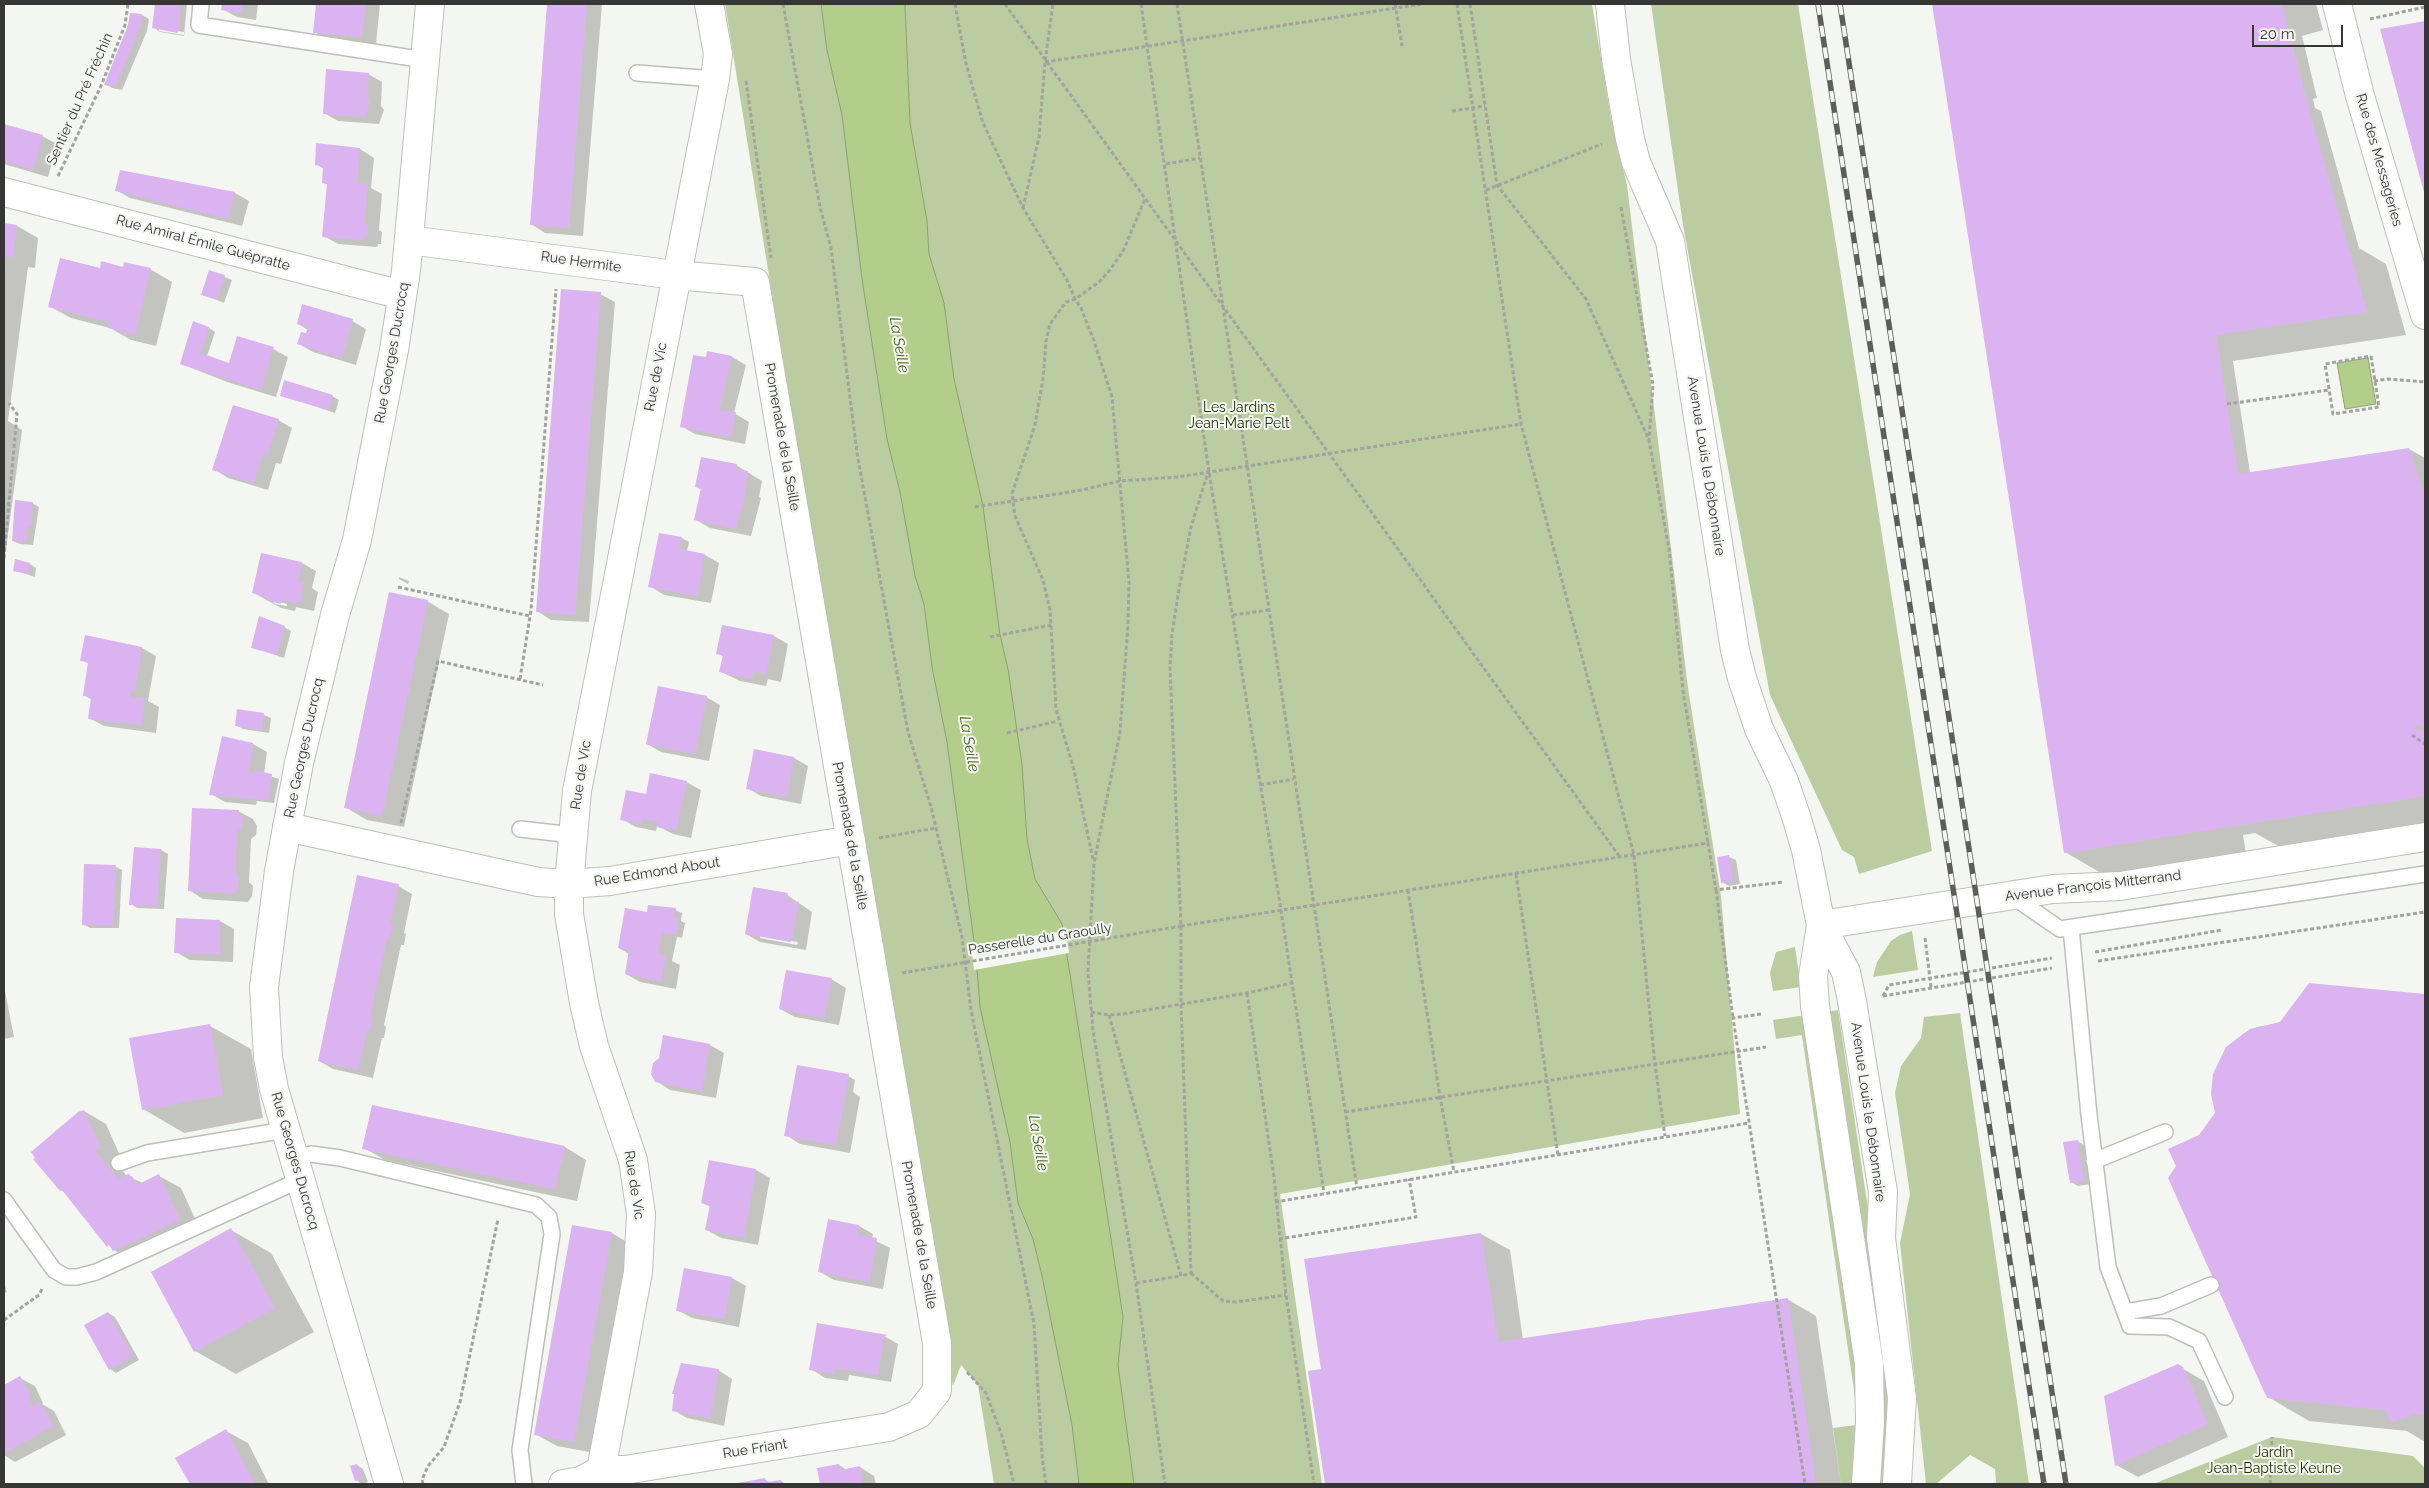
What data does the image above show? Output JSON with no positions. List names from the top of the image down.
{
  "streets": {
    "street": [
      "Rue des Messageries",
      "Rue Amiral Émile Guépratte",
      "Rue Hermite",
      "Rue Georges Ducrocq",
      "Rue de Vic",
      "Promenade de la Seille",
      "Avenue Louis le Débonnaire",
      "Rue Edmond About",
      "Avenue François Mitterrand",
      "Rue Friant"
    ],
    "path": ["Sentier du Pré Fréchin", "Passerelle du Graoully"]
  },
  "crossings": [
    ["Sentier du Pré Fréchin", "Rue Amiral Émile Guépratte"],
    ["Rue Amiral Émile Guépratte", "Rue Georges Ducrocq"],
    ["Rue Hermite", "Rue Georges Ducrocq"],
    ["Rue Hermite", "Rue de Vic"],
    ["Rue Hermite", "Promenade de la Seille"],
    ["Rue Georges Ducrocq", "Rue Edmond About"],
    ["Rue de Vic", "Rue Edmond About"],
    ["Rue de Vic", "Rue Friant"],
    ["Promenade de la Seille", "Rue Edmond About"],
    ["Promenade de la Seille", "Rue Friant"],
    ["Avenue Louis le Débonnaire", "Avenue François Mitterrand"]
  ],
  "water": ["La Seille"],
  "parks": ["Les Jardins Jean-Marie Pelt", "Jardin Jean-Baptiste Keune"],
  "scale_bar": "20 m"
}
